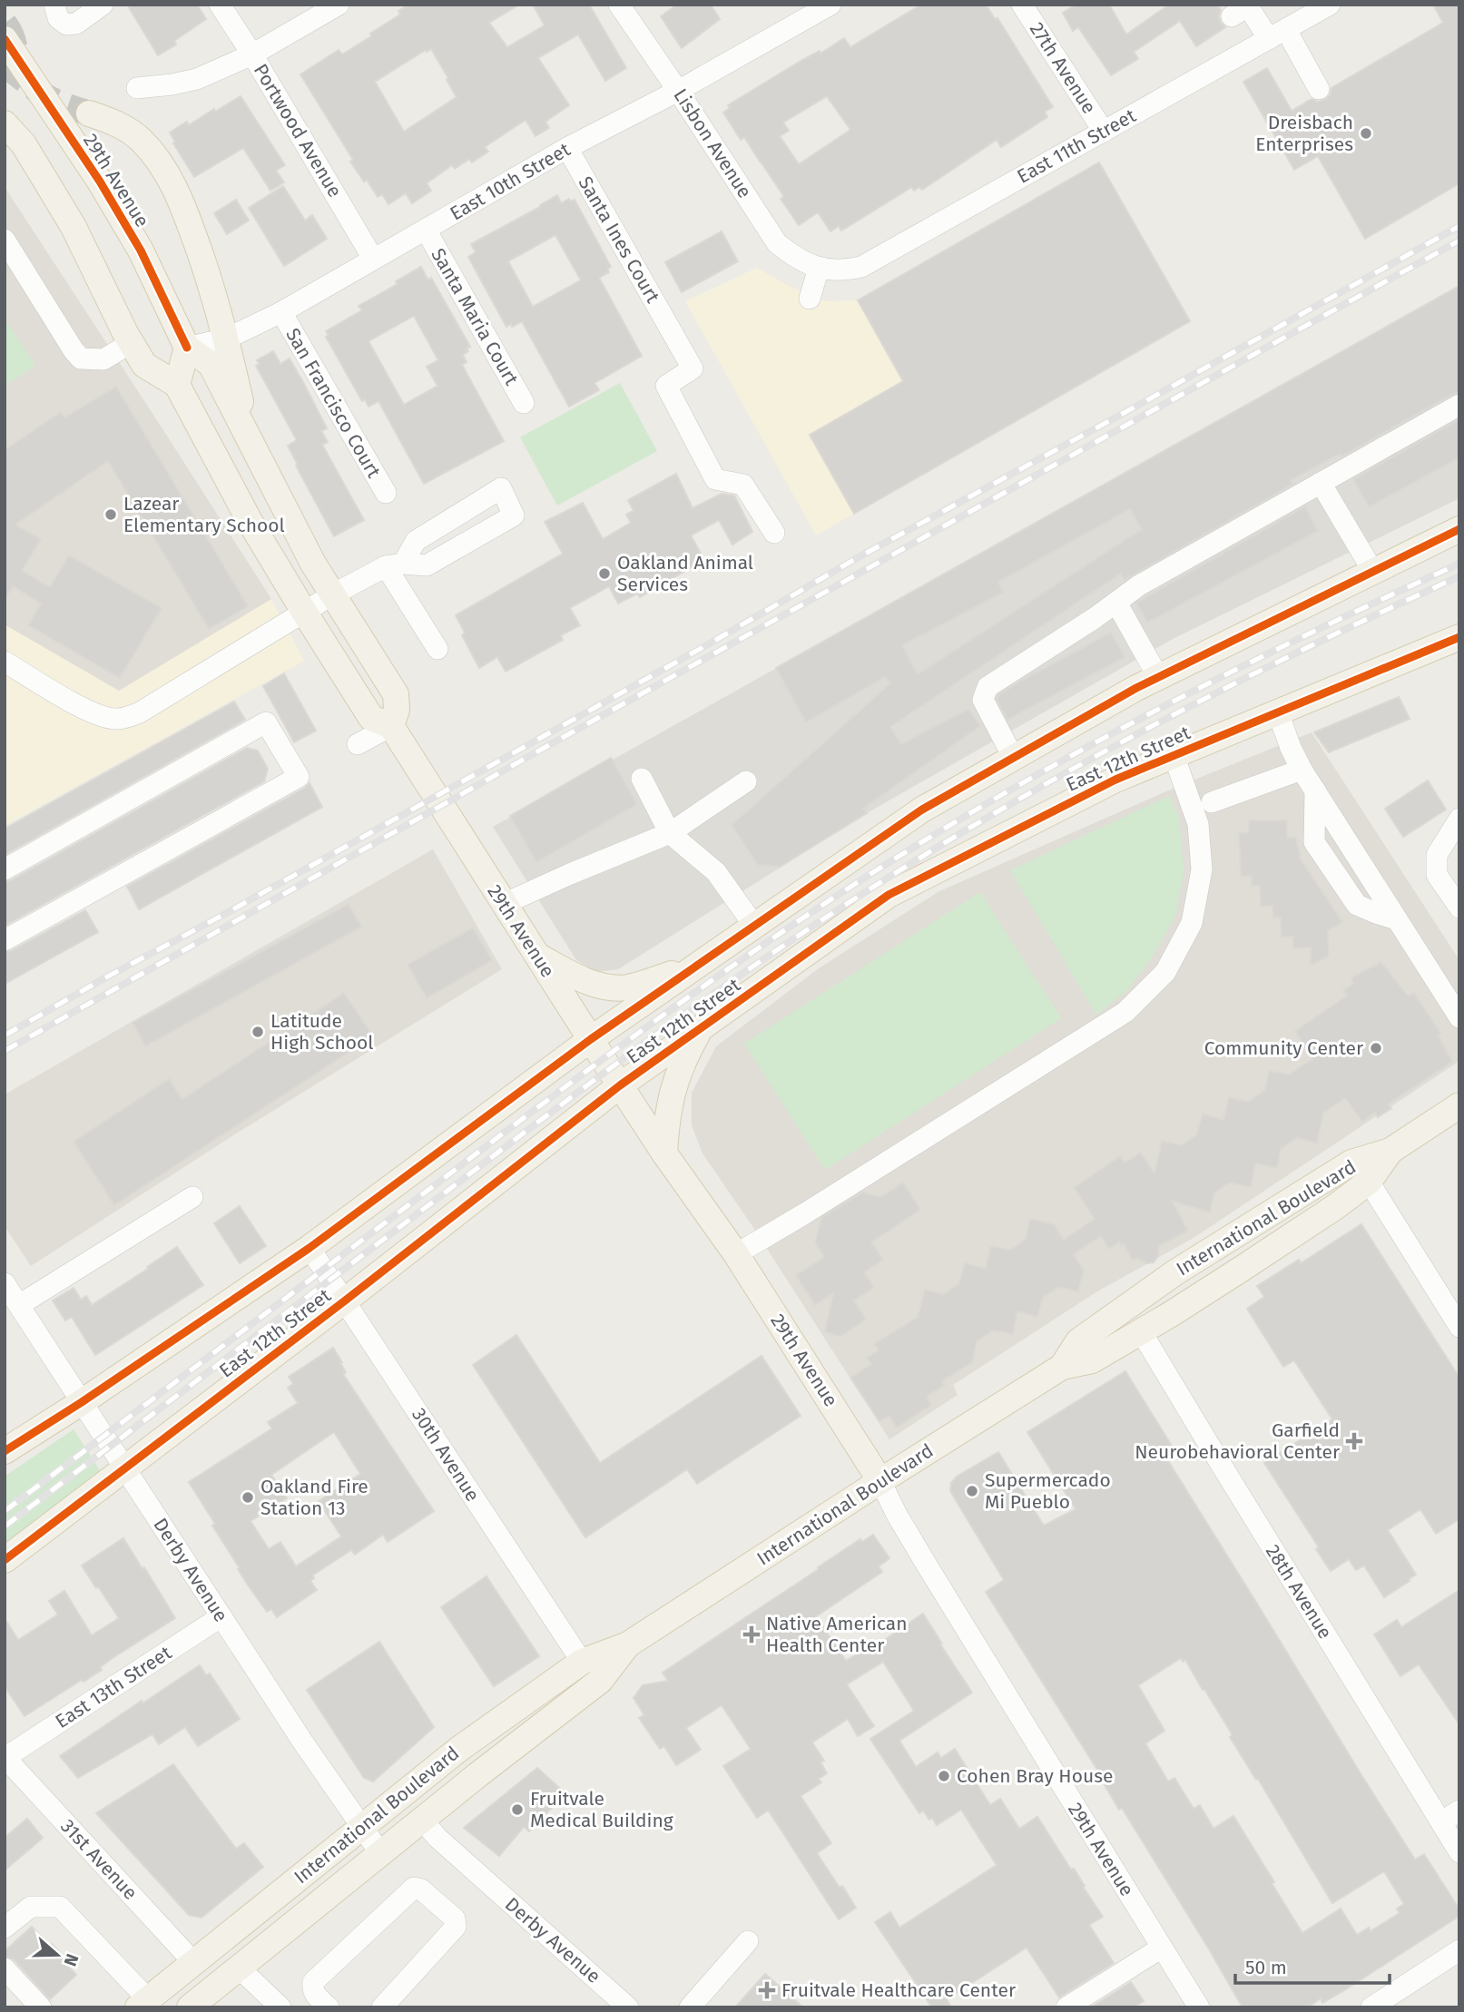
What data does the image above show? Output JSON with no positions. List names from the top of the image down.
{
  "streets": {
    "main road": ["29th Avenue", "East 12th Street", "International Boulevard"],
    "street": [
      "27th Avenue",
      "Portwood Avenue",
      "Lisbon Avenue",
      "East 11th Street",
      "East 10th Street",
      "Santa Ines Court",
      "Santa Maria Court",
      "San Francisco Court",
      "30th Avenue",
      "Derby Avenue",
      "28th Avenue",
      "East 13th Street",
      "31st Avenue"
    ]
  },
  "crossings": [
    ["27th Avenue", "East 11th Street"],
    ["Portwood Avenue", "East 10th Street"],
    ["Lisbon Avenue", "East 11th Street"],
    ["Lisbon Avenue", "East 10th Street"],
    ["29th Avenue", "East 10th Street"],
    ["29th Avenue", "East 12th Street"],
    ["29th Avenue", "International Boulevard"],
    ["East 10th Street", "Santa Ines Court"],
    ["East 10th Street", "Santa Maria Court"],
    ["East 10th Street", "San Francisco Court"],
    ["East 12th Street", "30th Avenue"],
    ["East 12th Street", "Derby Avenue"],
    ["International Boulevard", "30th Avenue"],
    ["International Boulevard", "Derby Avenue"],
    ["International Boulevard", "28th Avenue"],
    ["International Boulevard", "31st Avenue"],
    ["Derby Avenue", "East 13th Street"],
    ["East 13th Street", "31st Avenue"]
  ],
  "places": {
    "other": [
      "Dreisbach Enterprises",
      "Lazear Elementary School",
      "Oakland Animal Services",
      "Latitude High School",
      "Community Center",
      "Supermercado Mi Pueblo",
      "Oakland Fire Station 13",
      "Cohen Bray House",
      "Fruitvale Medical Building"
    ],
    "health": ["Garfield Neurobehavioral Center", "Native American Health Center", "Fruitvale Healthcare Center"]
  },
  "scale_bar": "50 m",
  "north": "right"
}
